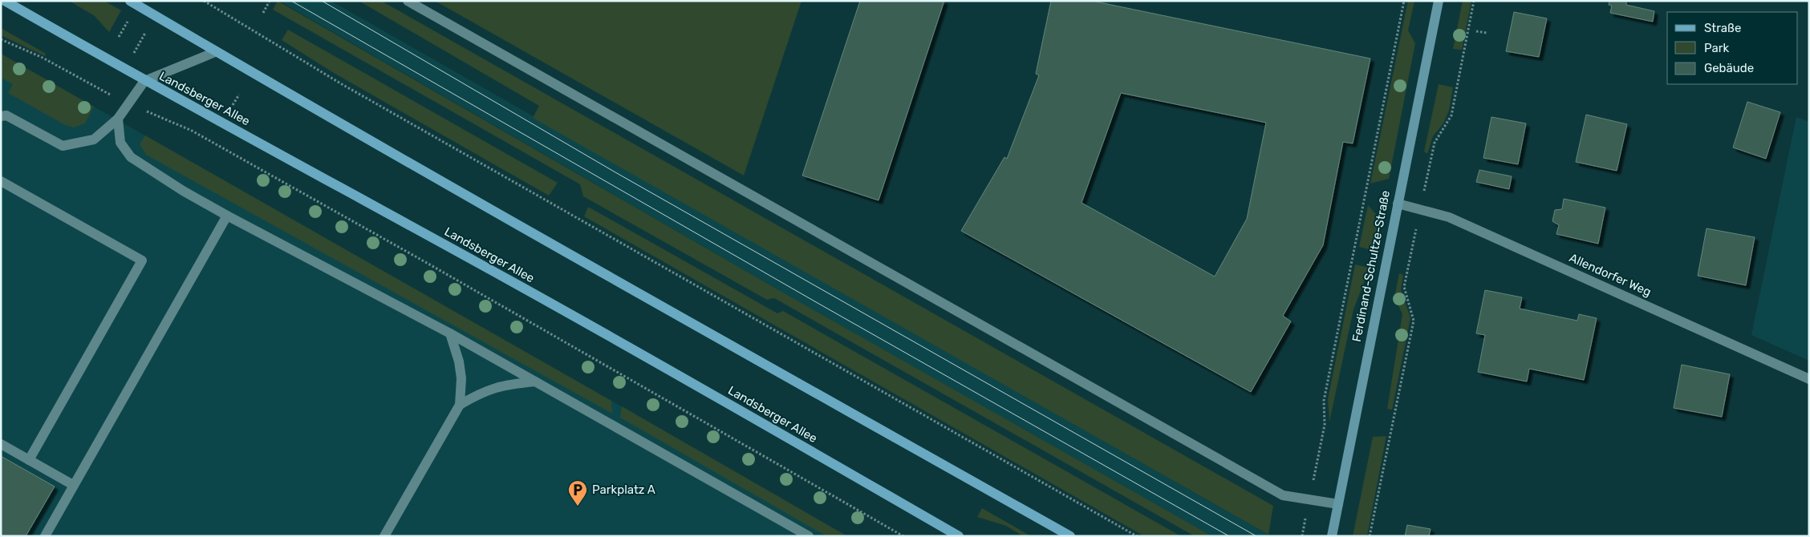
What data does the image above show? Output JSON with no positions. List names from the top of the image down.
{
  "streets": {
    "main road": ["Landsberger Allee"],
    "street": ["Ferdinand-Schultze-Straße", "Allendorfer Weg"]
  },
  "crossings": [
    ["Ferdinand-Schultze-Straße", "Allendorfer Weg"]
  ],
  "places": {
    "parking": ["Parkplatz A"]
  },
  "legend": ["Straße", "Park", "Gebäude"]
}
